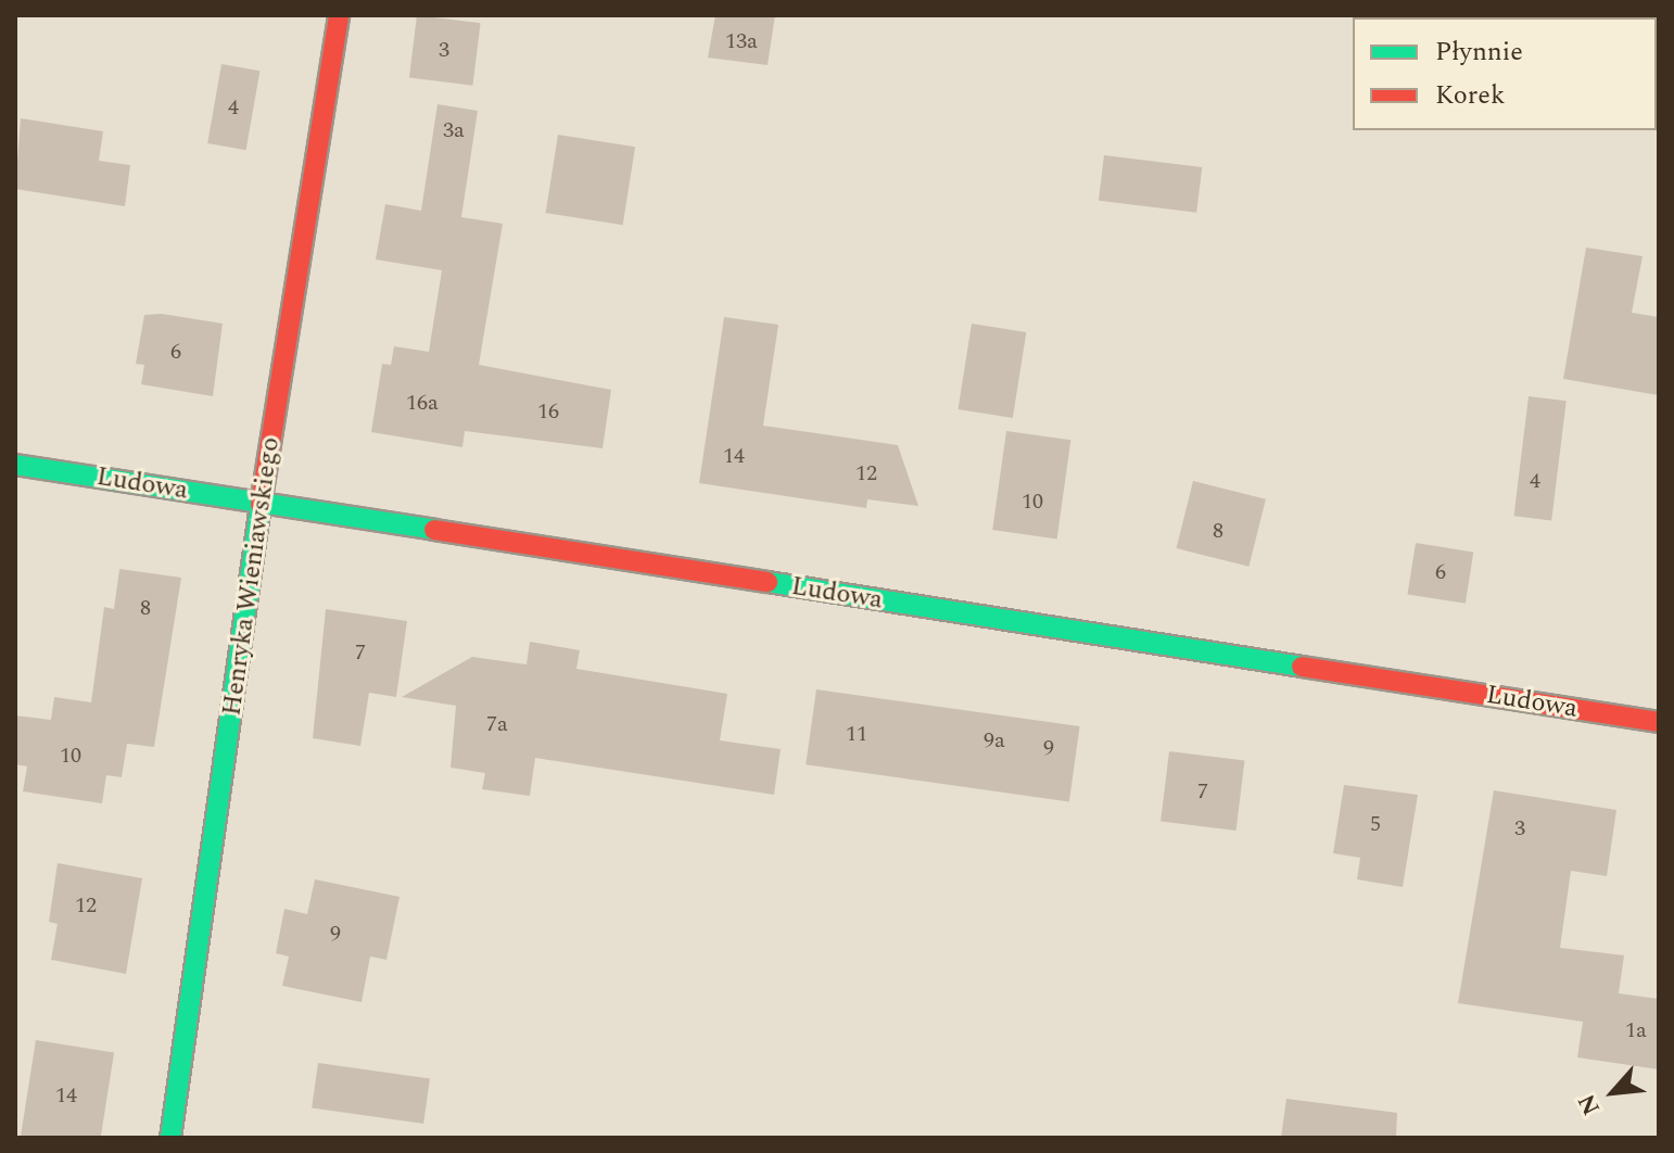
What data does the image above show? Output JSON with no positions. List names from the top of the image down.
{
  "streets": {
    "street": ["Ludowa", "Henryka Wieniawskiego"]
  },
  "crossings": [
    ["Ludowa", "Henryka Wieniawskiego"]
  ],
  "house_numbers": [
    "13a",
    "3",
    "4",
    "3a",
    "6",
    "16a",
    "16",
    "14",
    "12",
    "4",
    "10",
    "8",
    "6",
    "8",
    "7",
    "7a",
    "11",
    "9a",
    "9",
    "10",
    "7",
    "5",
    "3",
    "12",
    "9",
    "1a",
    "14"
  ],
  "legend": ["Płynnie", "Korek"],
  "north": "bottom left"
}
